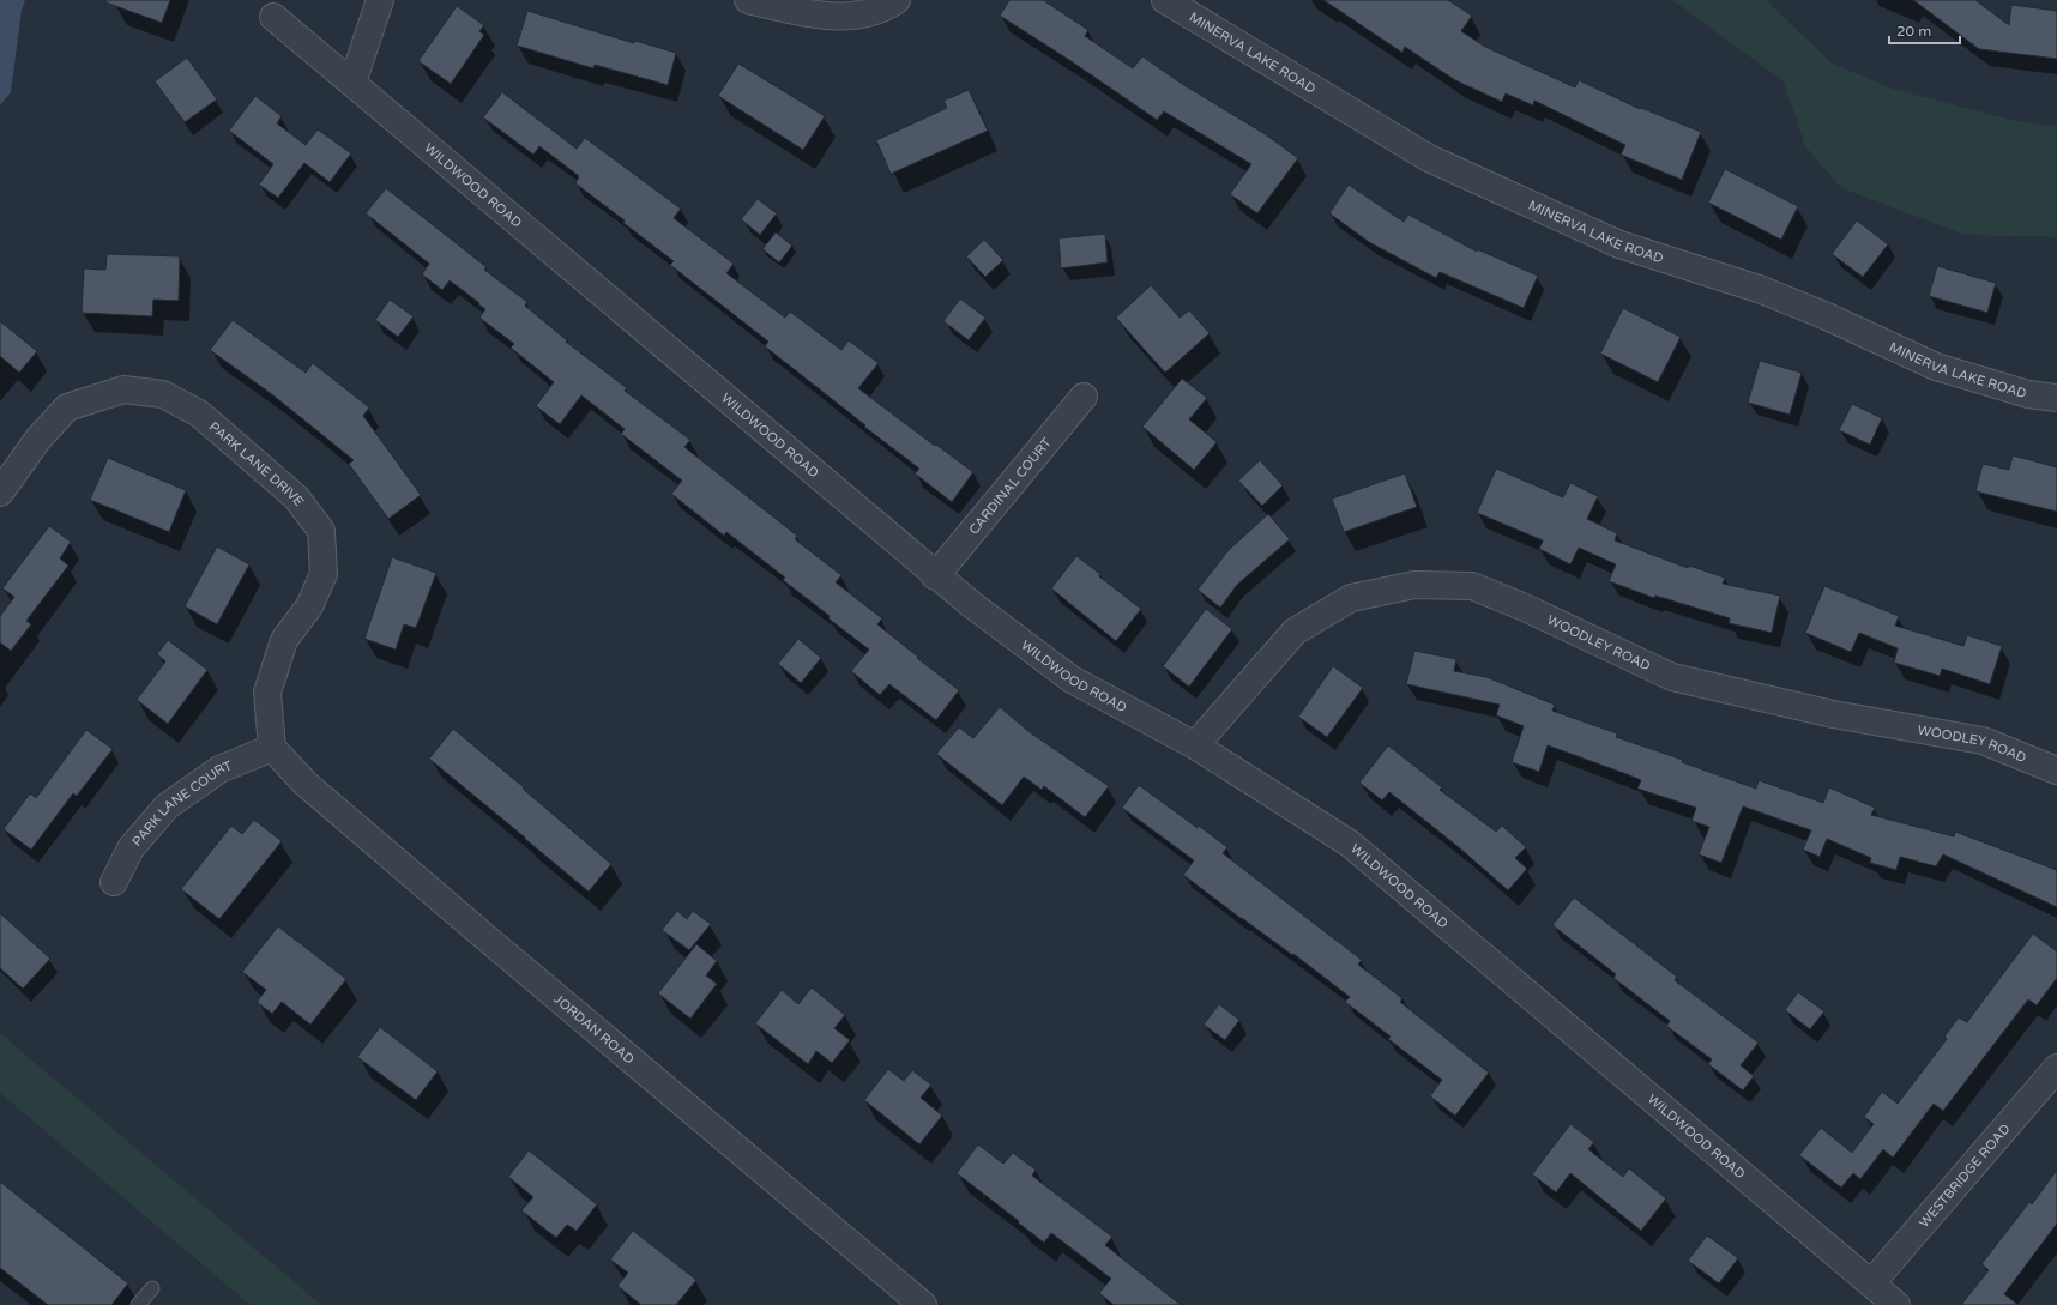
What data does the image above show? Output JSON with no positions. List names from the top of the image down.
{
  "streets": {
    "street": [
      "MINERVA LAKE ROAD",
      "WILDWOOD ROAD",
      "PARK LANE DRIVE",
      "CARDINAL COURT",
      "WOODLEY ROAD",
      "PARK LANE COURT",
      "JORDAN ROAD",
      "WESTBRIDGE ROAD"
    ]
  },
  "crossings": [
    ["WILDWOOD ROAD", "CARDINAL COURT"],
    ["WILDWOOD ROAD", "WOODLEY ROAD"],
    ["WILDWOOD ROAD", "WESTBRIDGE ROAD"],
    ["PARK LANE DRIVE", "PARK LANE COURT"],
    ["PARK LANE DRIVE", "JORDAN ROAD"],
    ["PARK LANE COURT", "JORDAN ROAD"]
  ],
  "scale_bar": "20 m"
}
